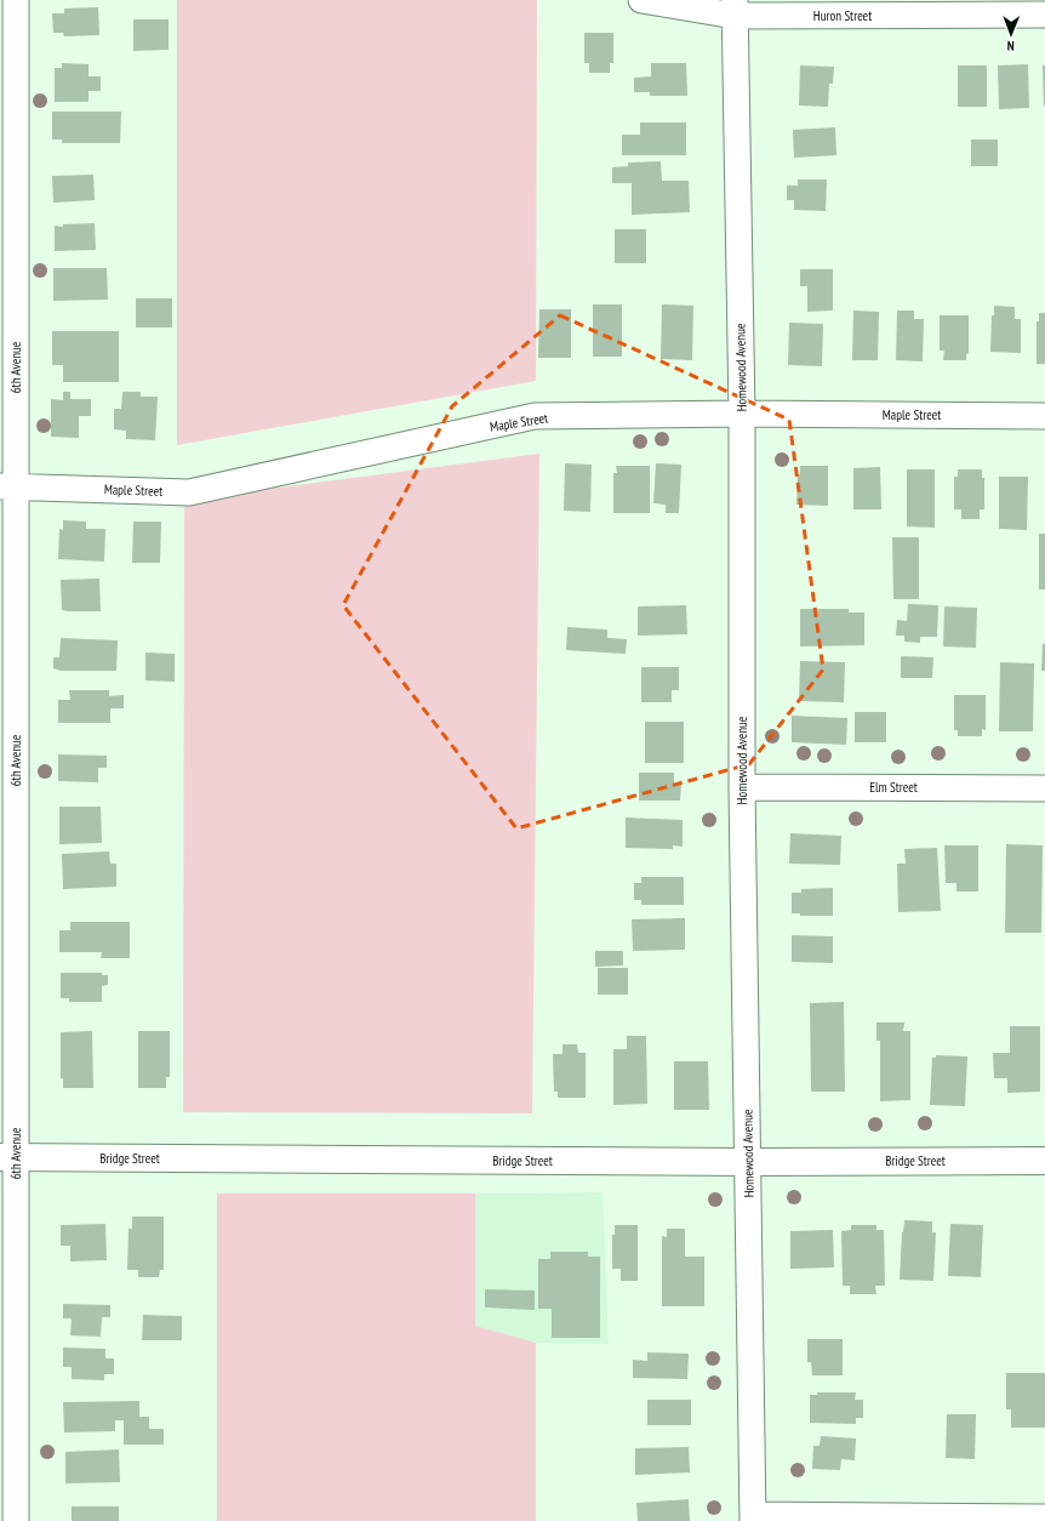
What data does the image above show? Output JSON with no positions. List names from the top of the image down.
{
  "streets": {
    "main road": ["Bridge Street"],
    "street": [
      "Huron Street",
      "6th Avenue",
      "Homewood Avenue",
      "Maple Street",
      "Elm Street"
    ]
  },
  "crossings": [
    ["Huron Street", "Homewood Avenue"],
    ["6th Avenue", "Maple Street"],
    ["6th Avenue", "Bridge Street"],
    ["Homewood Avenue", "Maple Street"],
    ["Homewood Avenue", "Elm Street"],
    ["Homewood Avenue", "Bridge Street"]
  ],
  "north": "bottom"
}
